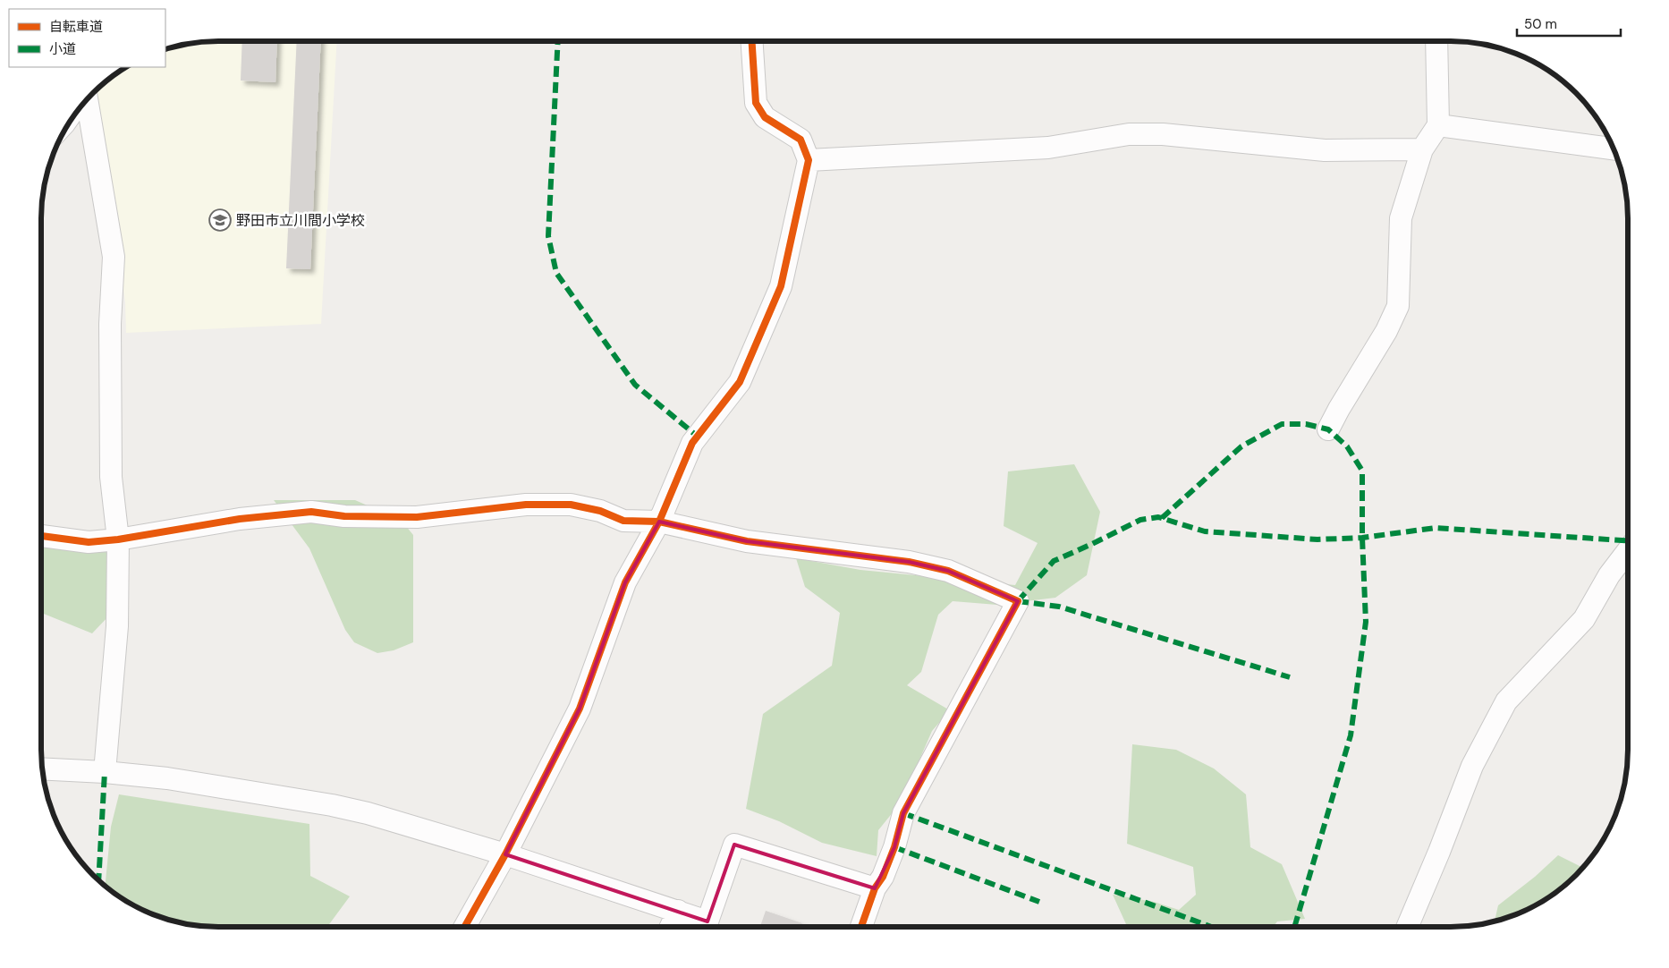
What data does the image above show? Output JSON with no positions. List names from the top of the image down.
{
  "places": {
    "school or university": ["野田市立川間小学校"]
  },
  "legend": ["自転車道", "小道"],
  "scale_bar": "50 m"
}
